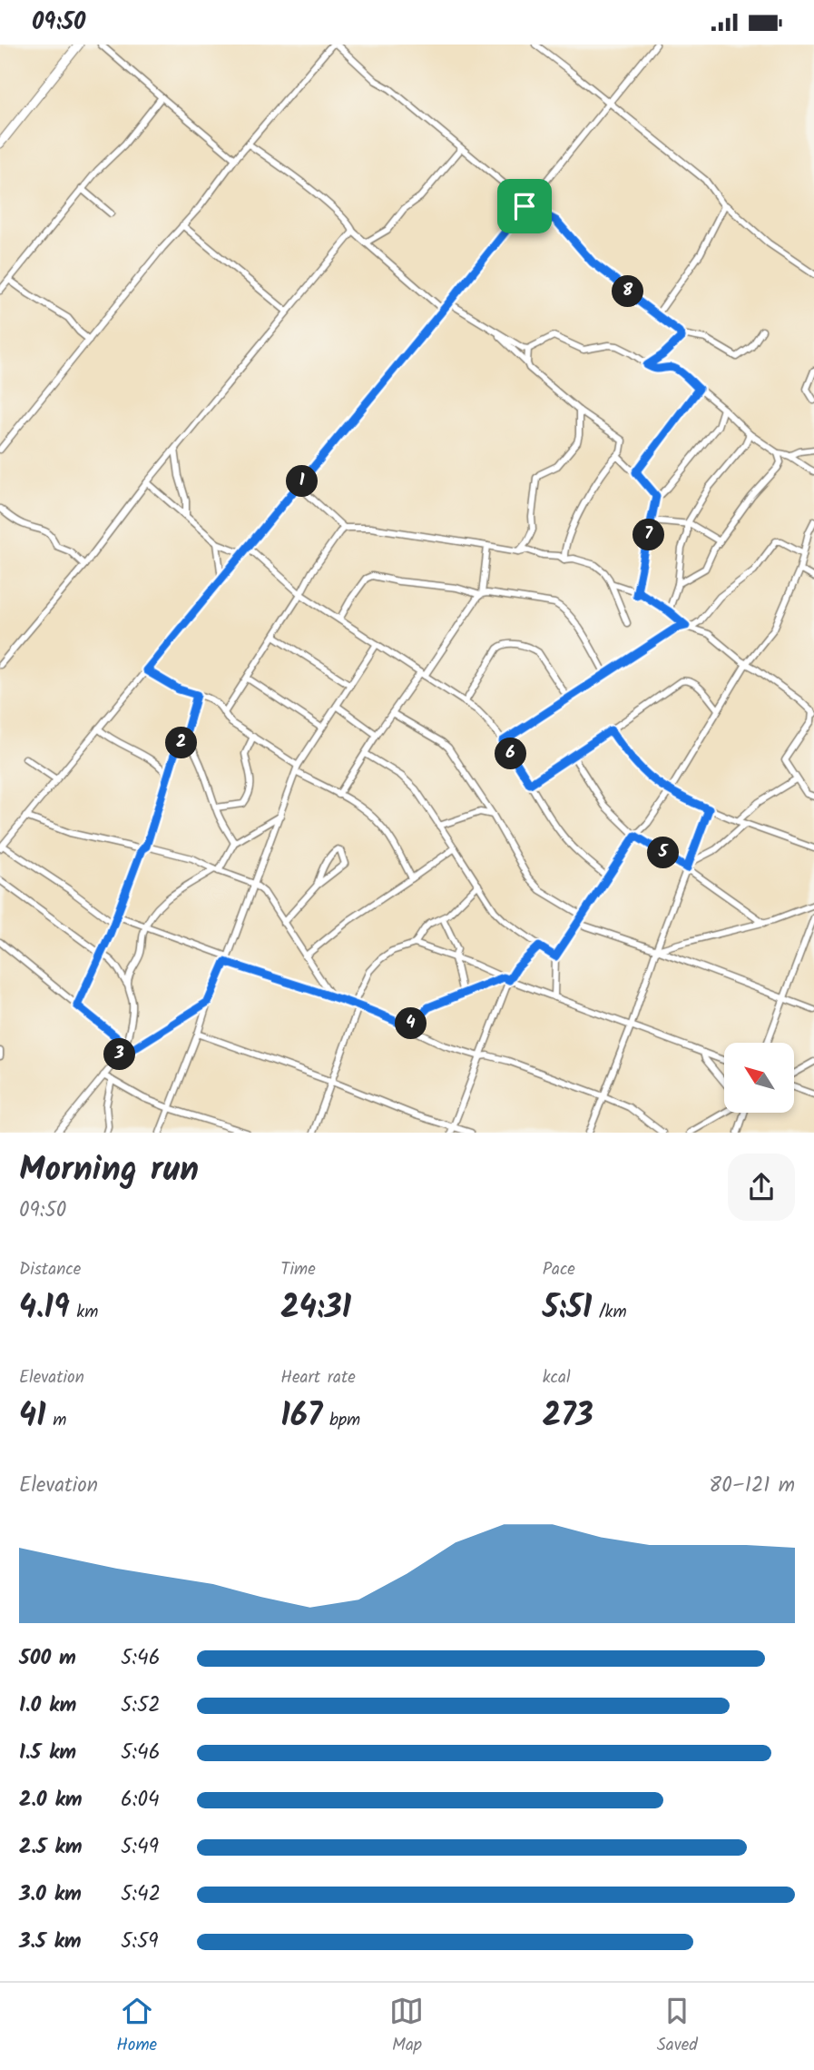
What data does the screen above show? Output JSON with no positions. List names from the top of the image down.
{
  "north": "top left",
  "page": {
    "status": "09:50",
    "pins": [
      "8",
      "1",
      "7",
      "2",
      "6",
      "5",
      "4",
      "3"
    ],
    "heading": ["Morning run", "09:50"],
    "stats": [
      ["Distance", "4.19 km"],
      ["Time", "24:31"],
      ["Pace", "5:51 /km"],
      ["Elevation", "41 m"],
      ["Heart rate", "167 bpm"],
      ["kcal", "273"]
    ],
    "chart": ["Elevation", "80–121 m"],
    "list": [
      {
        "name": "500 m",
        "note": "5:46"
      },
      {
        "name": "1.0 km",
        "note": "5:52"
      },
      {
        "name": "1.5 km",
        "note": "5:46"
      },
      {
        "name": "2.0 km",
        "note": "6:04"
      },
      {
        "name": "2.5 km",
        "note": "5:49"
      },
      {
        "name": "3.0 km",
        "note": "5:42"
      },
      {
        "name": "3.5 km",
        "note": "5:59"
      }
    ],
    "tabs": ["Home", "Map", "Saved"]
  }
}
